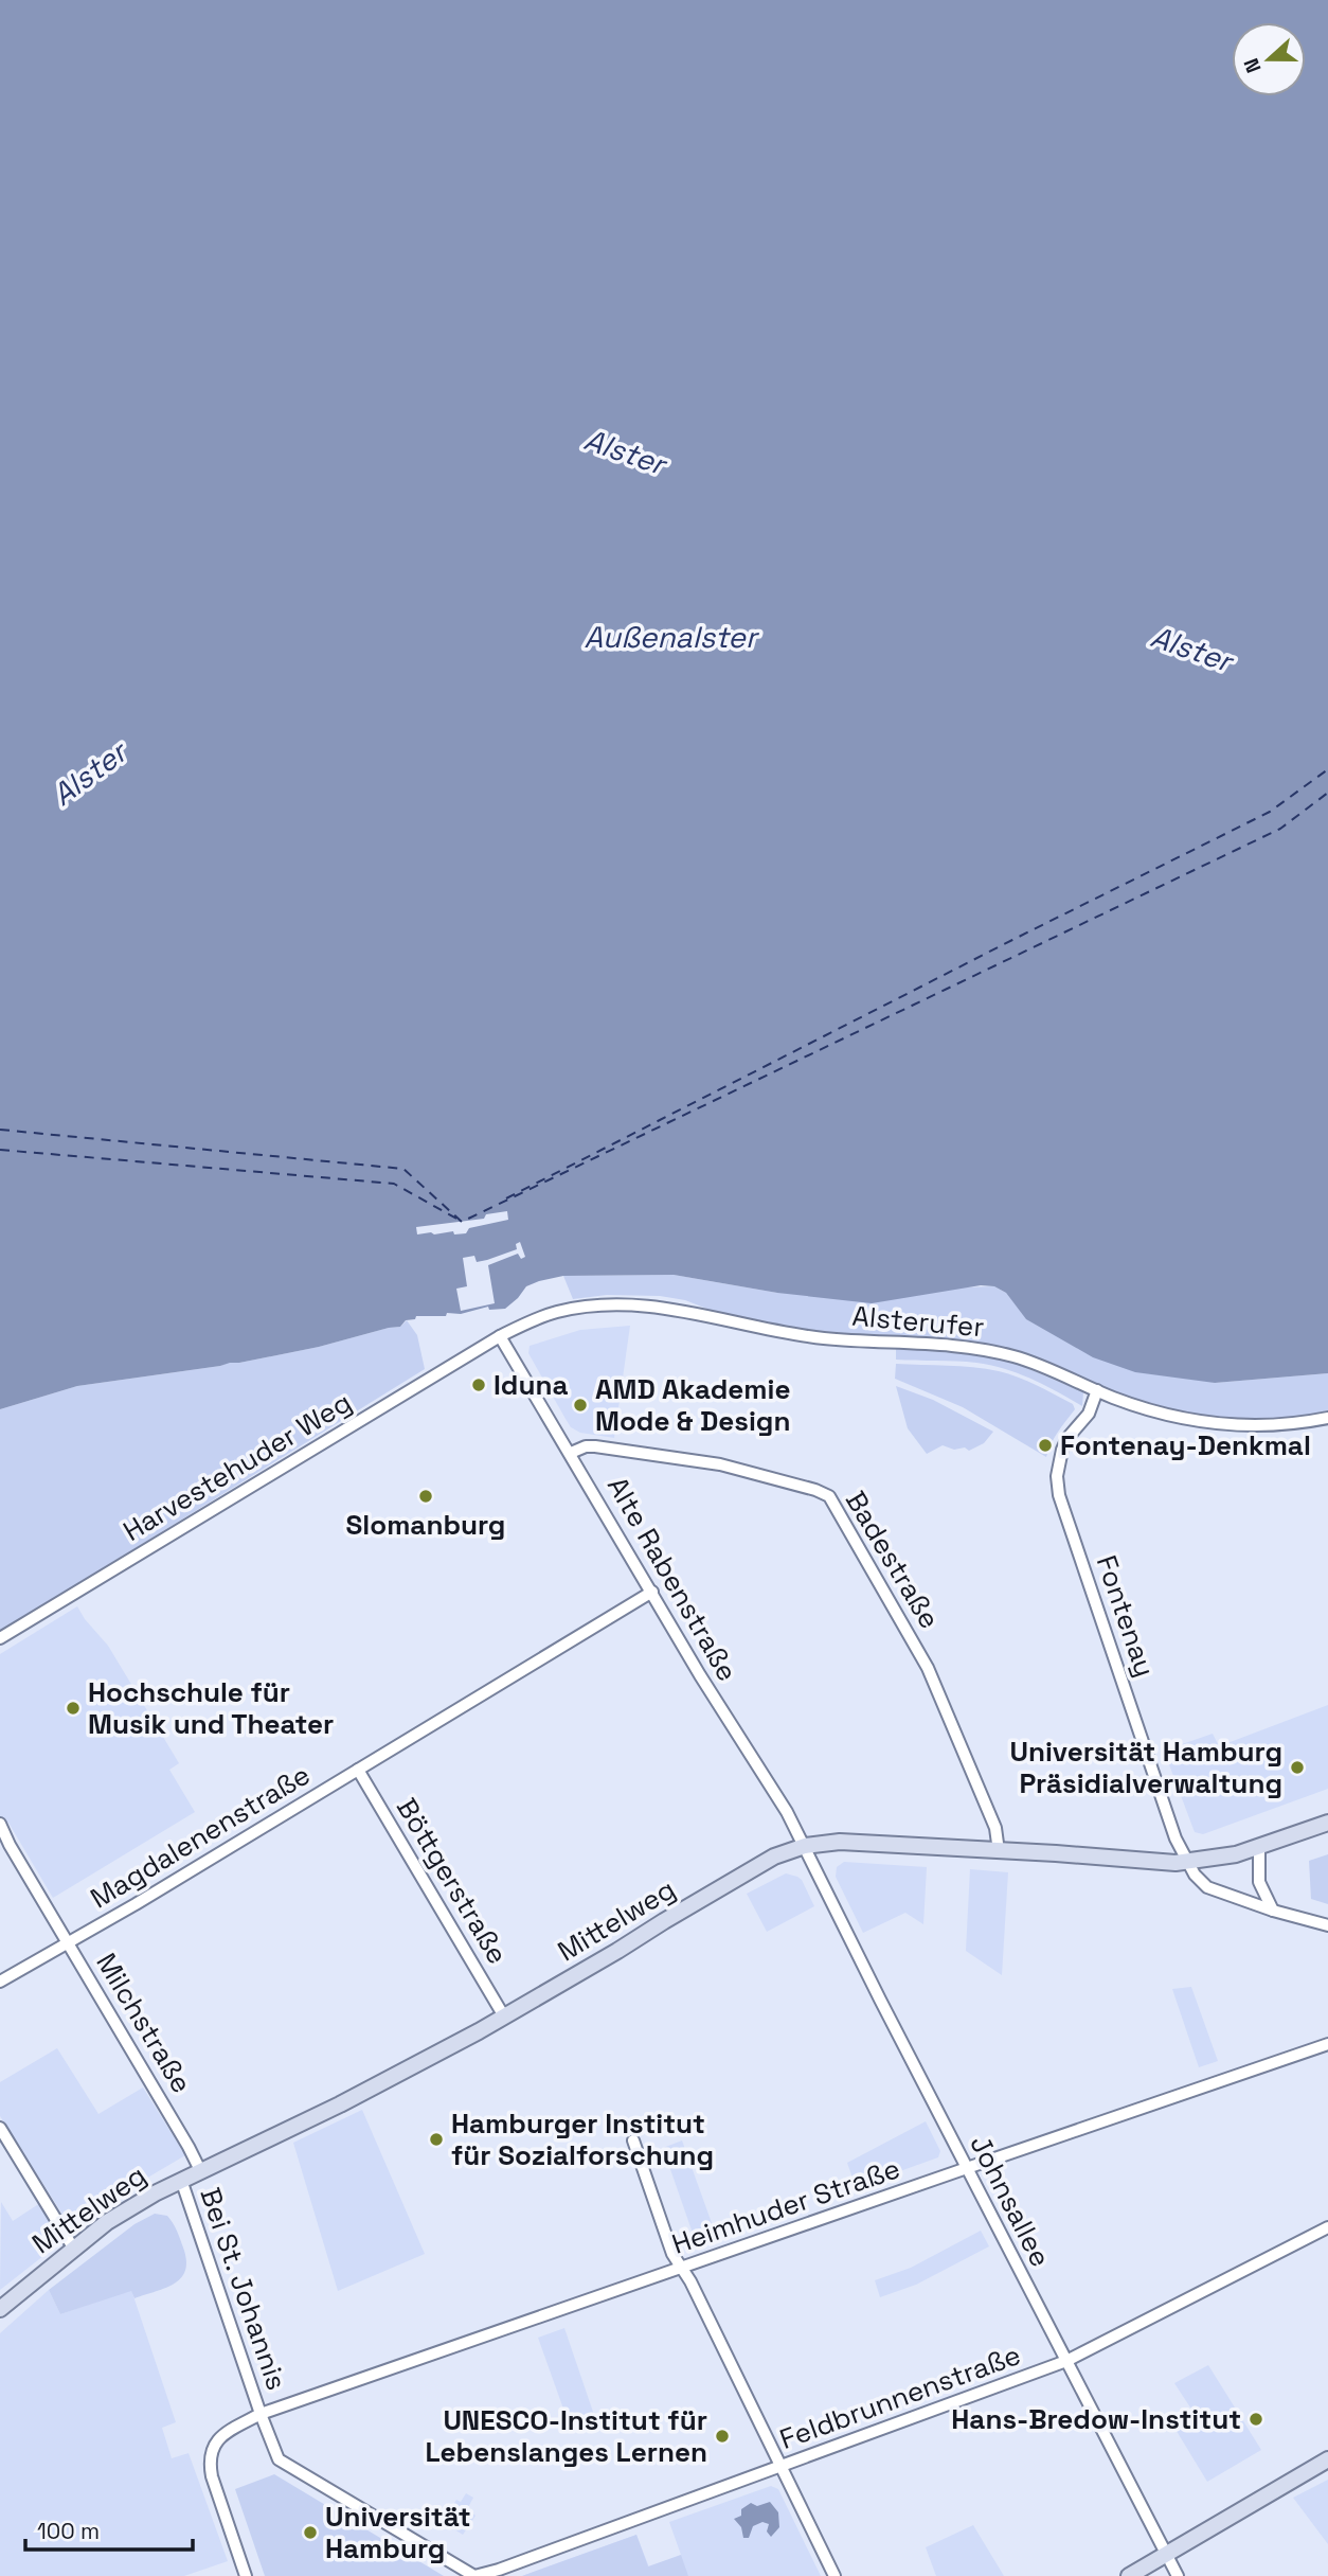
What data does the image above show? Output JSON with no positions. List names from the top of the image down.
{
  "streets": {
    "street": [
      "Alsterufer",
      "Harvestehuder Weg",
      "Badestraße",
      "Alte Rabenstraße",
      "Fontenay",
      "Magdalenenstraße",
      "Böttgerstraße",
      "Mittelweg",
      "Milchstraße",
      "Johnsallee",
      "Heimhuder Straße",
      "Bei St. Johannis",
      "Feldbrunnenstraße"
    ]
  },
  "crossings": [
    ["Alsterufer", "Harvestehuder Weg"],
    ["Alsterufer", "Alte Rabenstraße"],
    ["Alsterufer", "Fontenay"],
    ["Harvestehuder Weg", "Alte Rabenstraße"],
    ["Badestraße", "Alte Rabenstraße"],
    ["Badestraße", "Mittelweg"],
    ["Alte Rabenstraße", "Magdalenenstraße"],
    ["Alte Rabenstraße", "Mittelweg"],
    ["Alte Rabenstraße", "Johnsallee"],
    ["Fontenay", "Mittelweg"],
    ["Magdalenenstraße", "Böttgerstraße"],
    ["Magdalenenstraße", "Milchstraße"],
    ["Böttgerstraße", "Mittelweg"],
    ["Mittelweg", "Milchstraße"],
    ["Mittelweg", "Johnsallee"],
    ["Mittelweg", "Bei St. Johannis"],
    ["Johnsallee", "Heimhuder Straße"],
    ["Johnsallee", "Feldbrunnenstraße"],
    ["Heimhuder Straße", "Bei St. Johannis"],
    ["Bei St. Johannis", "Feldbrunnenstraße"]
  ],
  "water": ["Alster", "Außenalster"],
  "places": [
    "Iduna",
    "AMD Akademie Mode & Design",
    "Fontenay-Denkmal",
    "Slomanburg",
    "Hochschule für Musik und Theater",
    "Universität Hamburg Präsidialverwaltung",
    "Hamburger Institut für Sozialforschung",
    "Hans-Bredow-Institut",
    "UNESCO-Institut für Lebenslanges Lernen",
    "Universität Hamburg"
  ],
  "scale_bar": "100 m",
  "north": "left"
}
